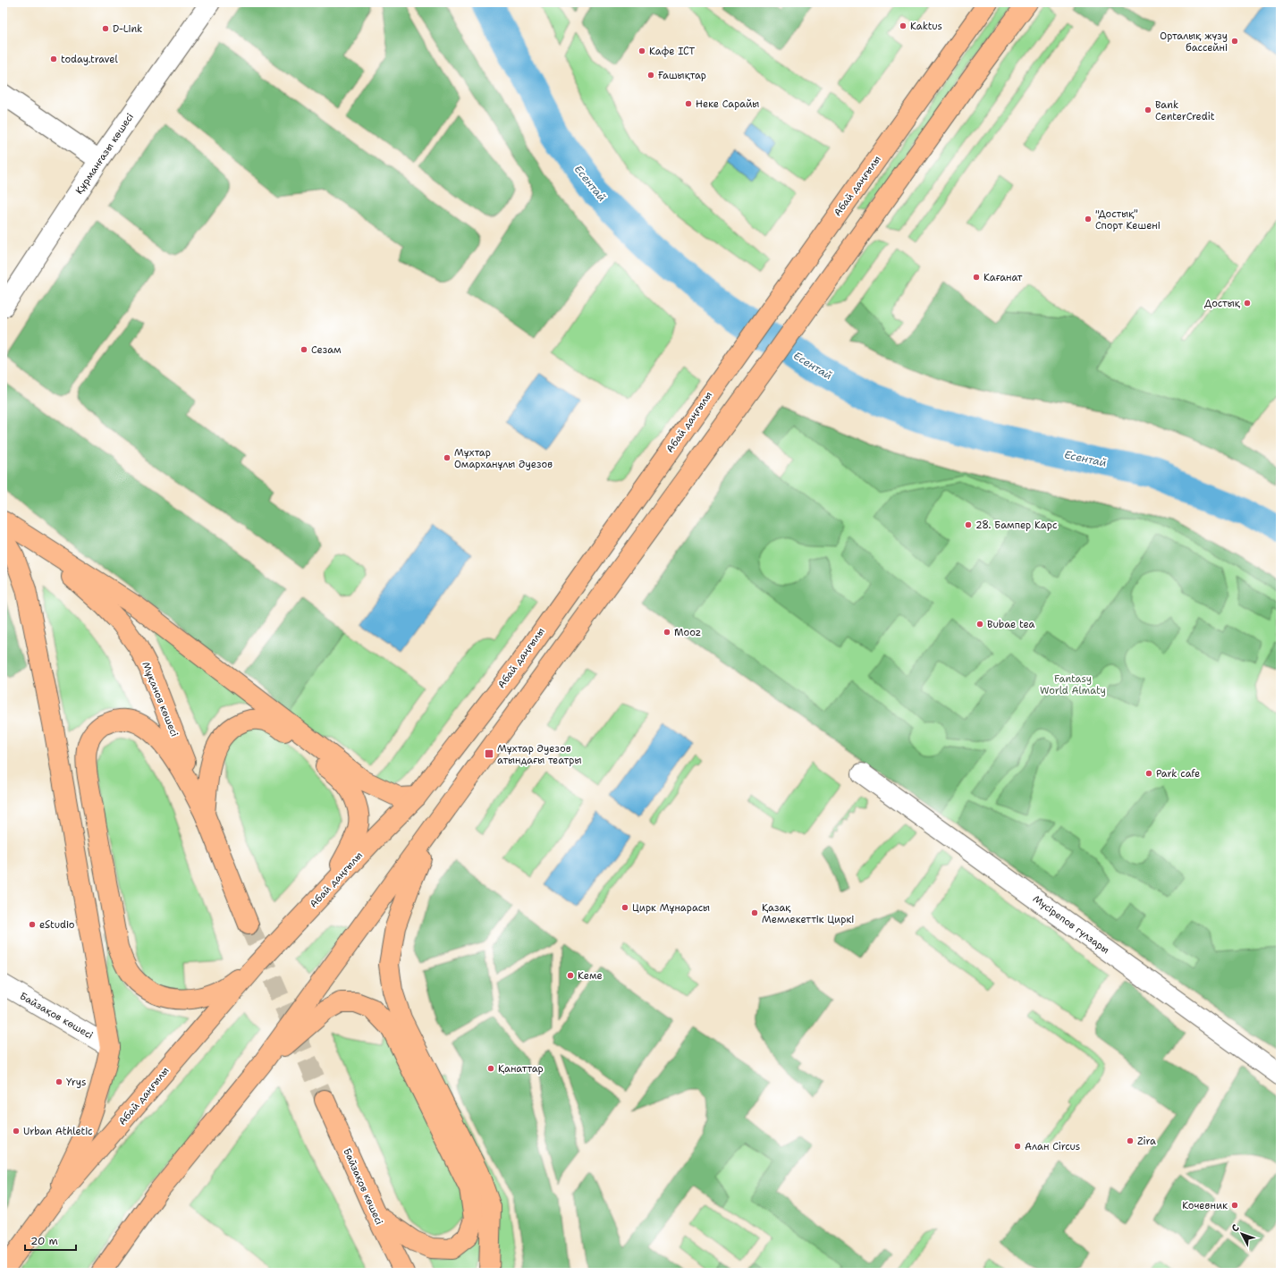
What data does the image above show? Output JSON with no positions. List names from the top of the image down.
{
  "streets": {
    "main road": ["Абай даңғылы", "Мұқанов көшесі", "Байзақов көшесі"],
    "street": ["Құрманғазы көшесі", "Мүсірепов гүлзары"]
  },
  "water": ["Есентай"],
  "parks": ["Fantasy World Almaty"],
  "places": {
    "other": [
      "Kaktus",
      "D-Link",
      "Орталық жүзу бассейні",
      "Кафе ICT",
      "today.travel",
      "Ғашықтар",
      "Неке Сарайы",
      "Bank CenterCredit",
      "\"Достық\" Спорт Кешені",
      "Кағанат",
      "Достық",
      "Сезам",
      "Мұхтар Омарханұлы Әуезов",
      "28. Бампер Карс",
      "Bubae tea",
      "Mooz",
      "Park cafe",
      "Цирк Мұнарасы",
      "Қазақ Мемлекеттік Циркі",
      "eStudio",
      "Кеме",
      "Қанаттар",
      "Yrys",
      "Urban Athletic",
      "Zira",
      "Алан Circus",
      "Кочевник"
    ],
    "transit": ["Мұхтар Әуезов атындағы театры"]
  },
  "scale_bar": "20 m",
  "north": "top left"
}
